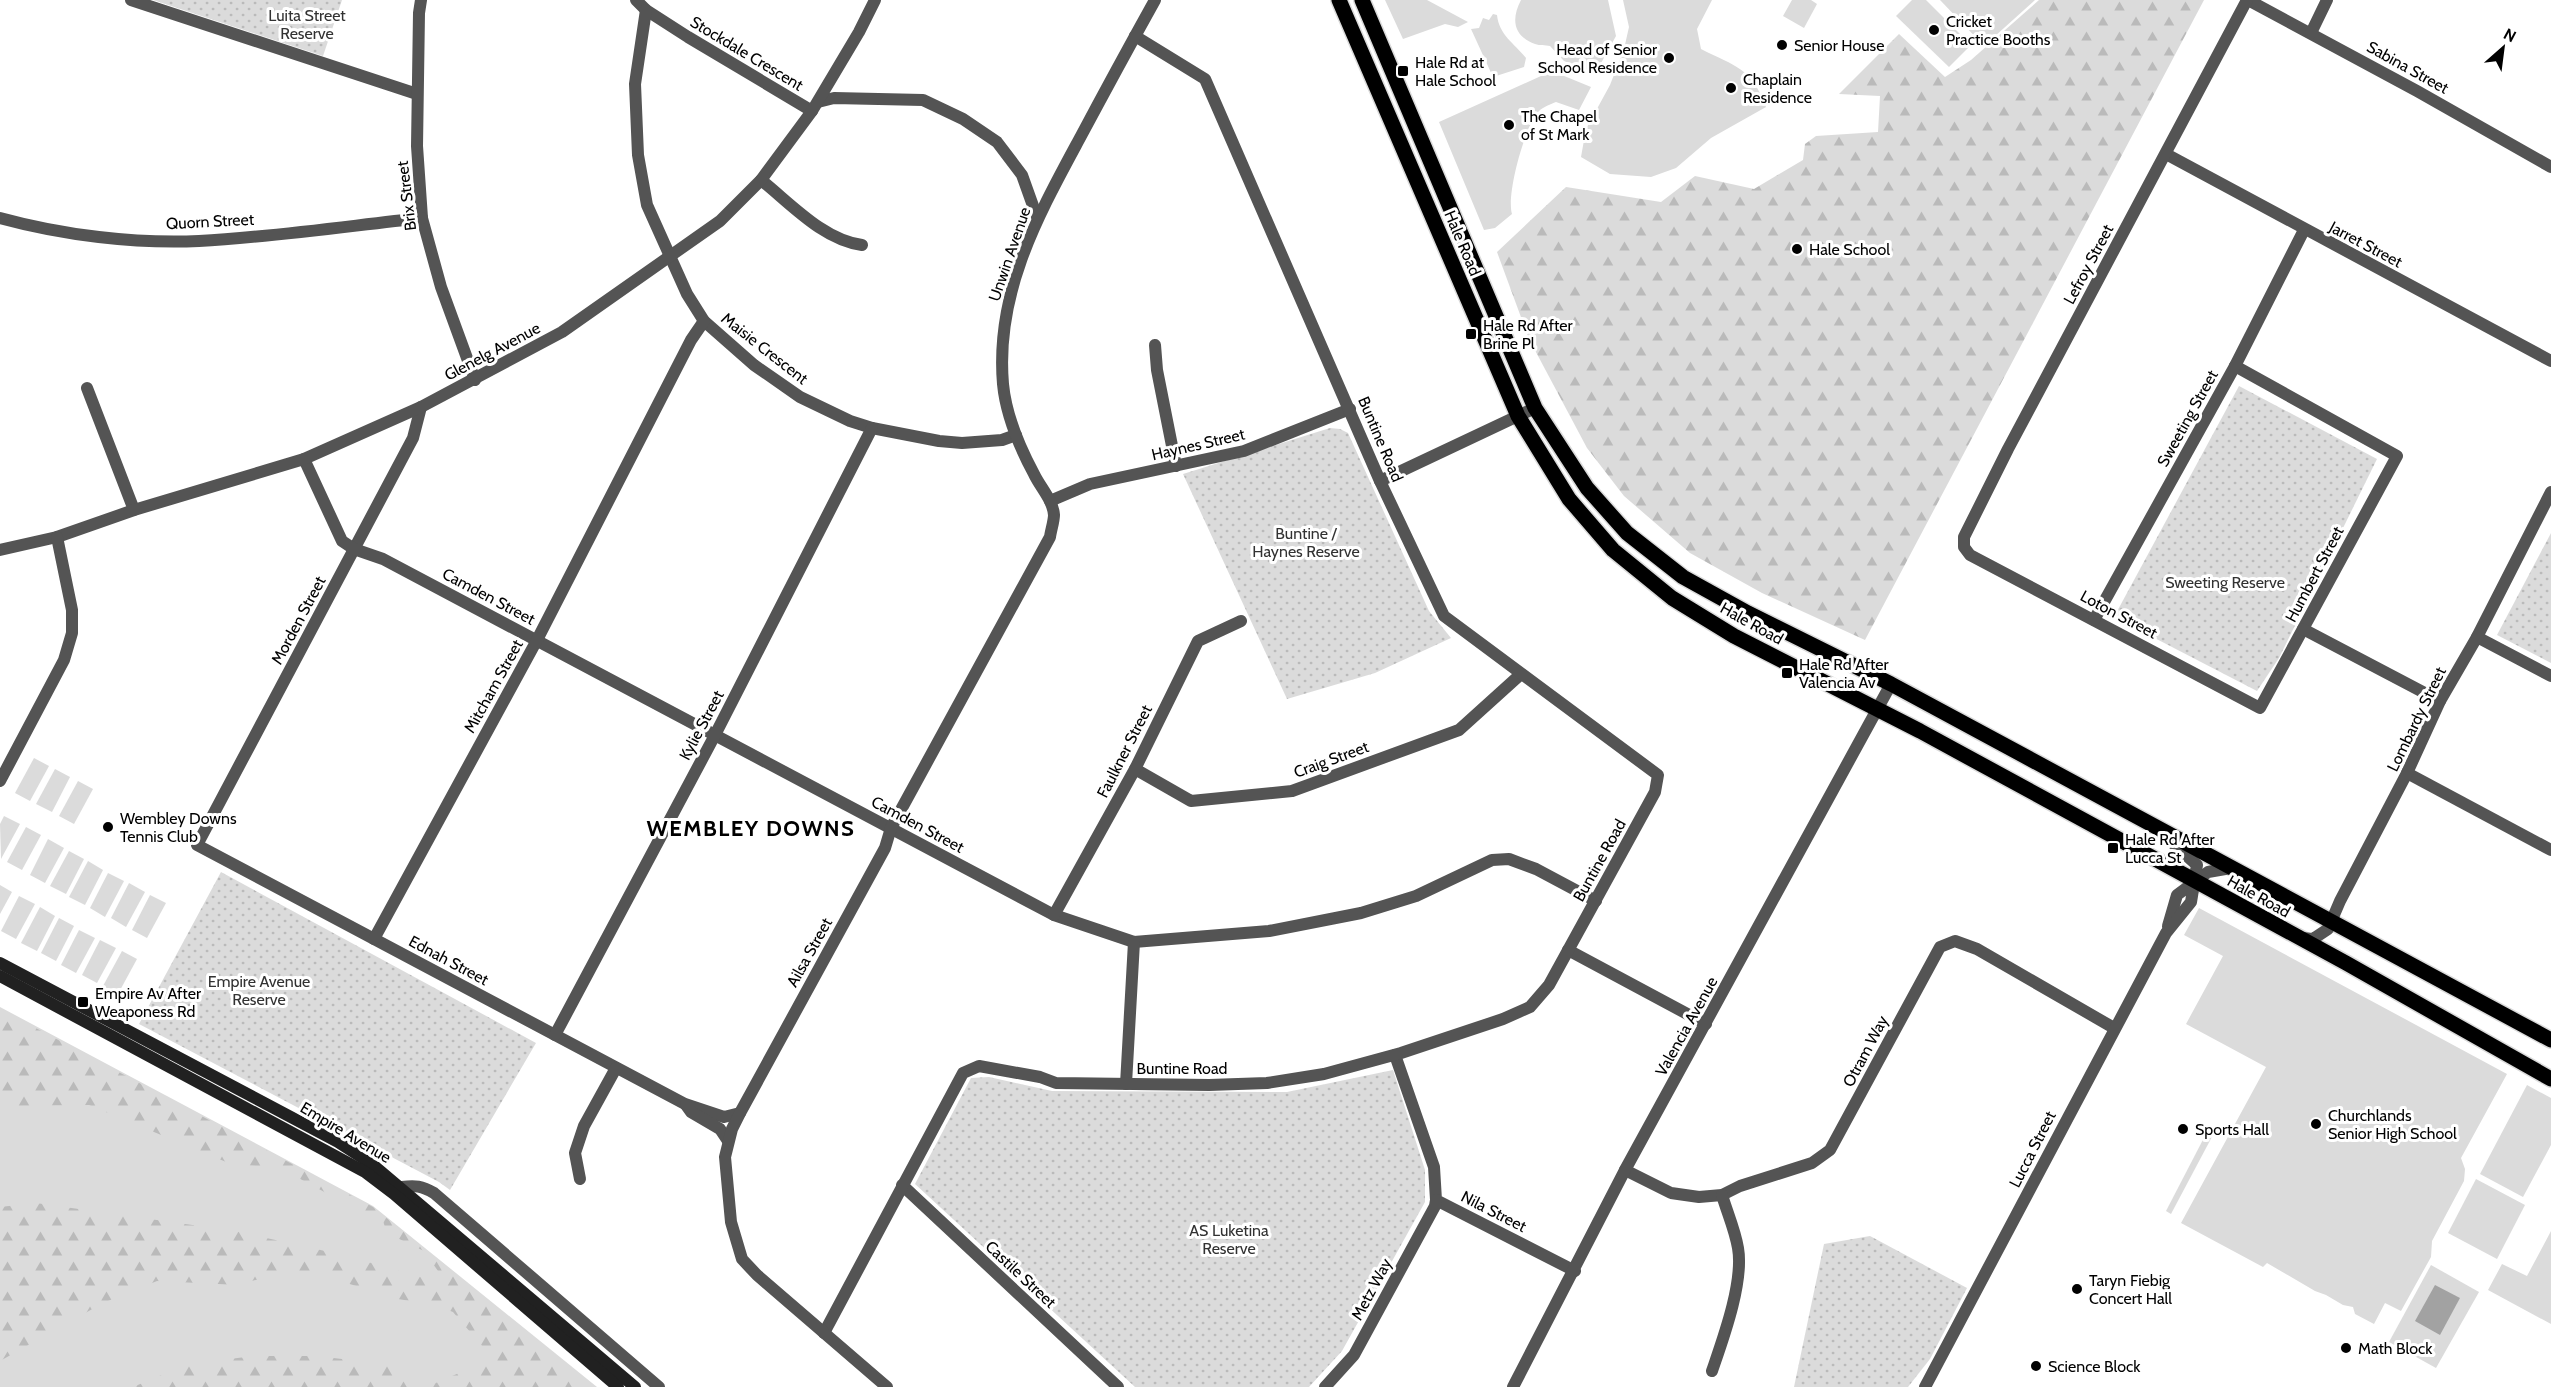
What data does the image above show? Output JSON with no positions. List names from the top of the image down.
{
  "streets": {
    "main road": ["Hale Road", "Empire Avenue"],
    "street": [
      "Stockdale Crescent",
      "Sabina Street",
      "Brix Street",
      "Quorn Street",
      "Jarret Street",
      "Unwin Avenue",
      "Lefroy Street",
      "Maisie Crescent",
      "Glenelg Avenue",
      "Sweeting Street",
      "Buntine Road",
      "Haynes Street",
      "Humbert Street",
      "Camden Street",
      "Loton Street",
      "Morden Street",
      "Mitcham Street",
      "Lombardy Street",
      "Kylie Street",
      "Faulkner Street",
      "Craig Street",
      "Ailsa Street",
      "Ednah Street",
      "Valencia Avenue",
      "Otram Way",
      "Lucca Street",
      "Nila Street",
      "Castile Street",
      "Metz Way"
    ]
  },
  "crossings": [
    ["Stockdale Crescent", "Unwin Avenue"],
    ["Stockdale Crescent", "Maisie Crescent"],
    ["Stockdale Crescent", "Glenelg Avenue"],
    ["Sabina Street", "Lefroy Street"],
    ["Brix Street", "Quorn Street"],
    ["Brix Street", "Glenelg Avenue"],
    ["Hale Road", "Lombardy Street"],
    ["Hale Road", "Valencia Avenue"],
    ["Hale Road", "Lucca Street"],
    ["Jarret Street", "Lefroy Street"],
    ["Jarret Street", "Sweeting Street"],
    ["Unwin Avenue", "Maisie Crescent"],
    ["Unwin Avenue", "Buntine Road"],
    ["Unwin Avenue", "Haynes Street"],
    ["Unwin Avenue", "Ailsa Street"],
    ["Lefroy Street", "Loton Street"],
    ["Maisie Crescent", "Glenelg Avenue"],
    ["Maisie Crescent", "Mitcham Street"],
    ["Maisie Crescent", "Kylie Street"],
    ["Glenelg Avenue", "Morden Street"],
    ["Sweeting Street", "Humbert Street"],
    ["Sweeting Street", "Loton Street"],
    ["Buntine Road", "Haynes Street"],
    ["Buntine Road", "Camden Street"],
    ["Buntine Road", "Craig Street"],
    ["Buntine Road", "Ailsa Street"],
    ["Buntine Road", "Nila Street"],
    ["Buntine Road", "Castile Street"],
    ["Haynes Street", "Ailsa Street"],
    ["Humbert Street", "Loton Street"],
    ["Camden Street", "Morden Street"],
    ["Camden Street", "Mitcham Street"],
    ["Camden Street", "Kylie Street"],
    ["Camden Street", "Faulkner Street"],
    ["Camden Street", "Ailsa Street"],
    ["Morden Street", "Ednah Street"],
    ["Mitcham Street", "Ednah Street"],
    ["Kylie Street", "Ednah Street"],
    ["Faulkner Street", "Craig Street"],
    ["Ailsa Street", "Ednah Street"],
    ["Valencia Avenue", "Otram Way"],
    ["Valencia Avenue", "Nila Street"],
    ["Otram Way", "Lucca Street"],
    ["Nila Street", "Metz Way"]
  ],
  "districts": ["WEMBLEY DOWNS"],
  "parks": [
    "Luita Street Reserve",
    "Buntine / Haynes Reserve",
    "Sweeting Reserve",
    "Empire Avenue Reserve",
    "AS Luketina Reserve"
  ],
  "places": {
    "other": [
      "Cricket Practice Booths",
      "Senior House",
      "Head of Senior School Residence",
      "Chaplain Residence",
      "The Chapel of St Mark",
      "Hale School",
      "Wembley Downs Tennis Club",
      "Churchlands Senior High School",
      "Sports Hall",
      "Taryn Fiebig Concert Hall",
      "Math Block",
      "Science Block"
    ],
    "transit": [
      "Hale Rd at Hale School",
      "Hale Rd After Brine Pl",
      "Hale Rd After Valencia Av",
      "Hale Rd After Lucca St",
      "Empire Av After Weaponess Rd"
    ]
  },
  "north": "top right"
}
